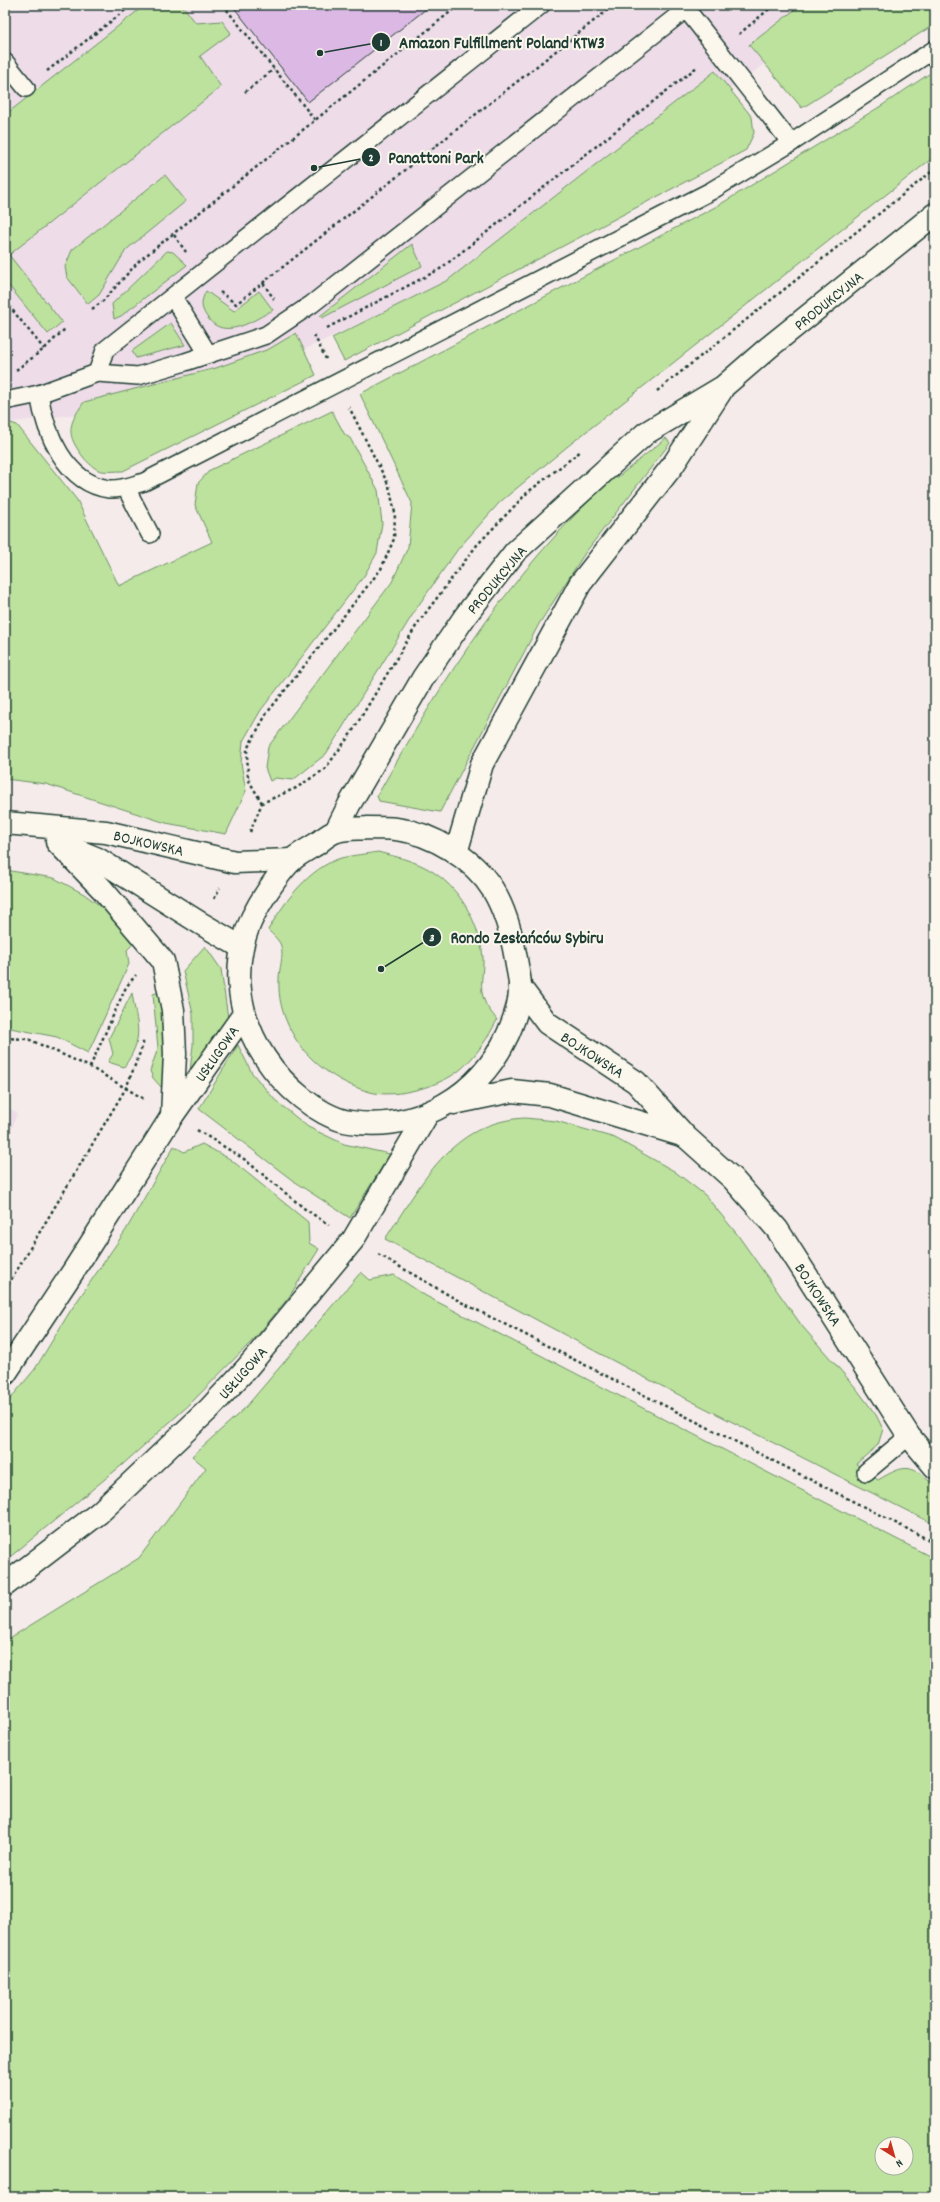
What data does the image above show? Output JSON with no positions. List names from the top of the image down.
{
  "streets": {
    "street": ["PRODUKCYJNA", "BOJKOWSKA", "USŁUGOWA"]
  },
  "crossings": [
    ["BOJKOWSKA", "USŁUGOWA"]
  ],
  "places": ["Amazon Fulfillment Poland KTW3", "Panattoni Park", "Rondo Zesłańców Sybiru"],
  "north": "bottom right"
}
